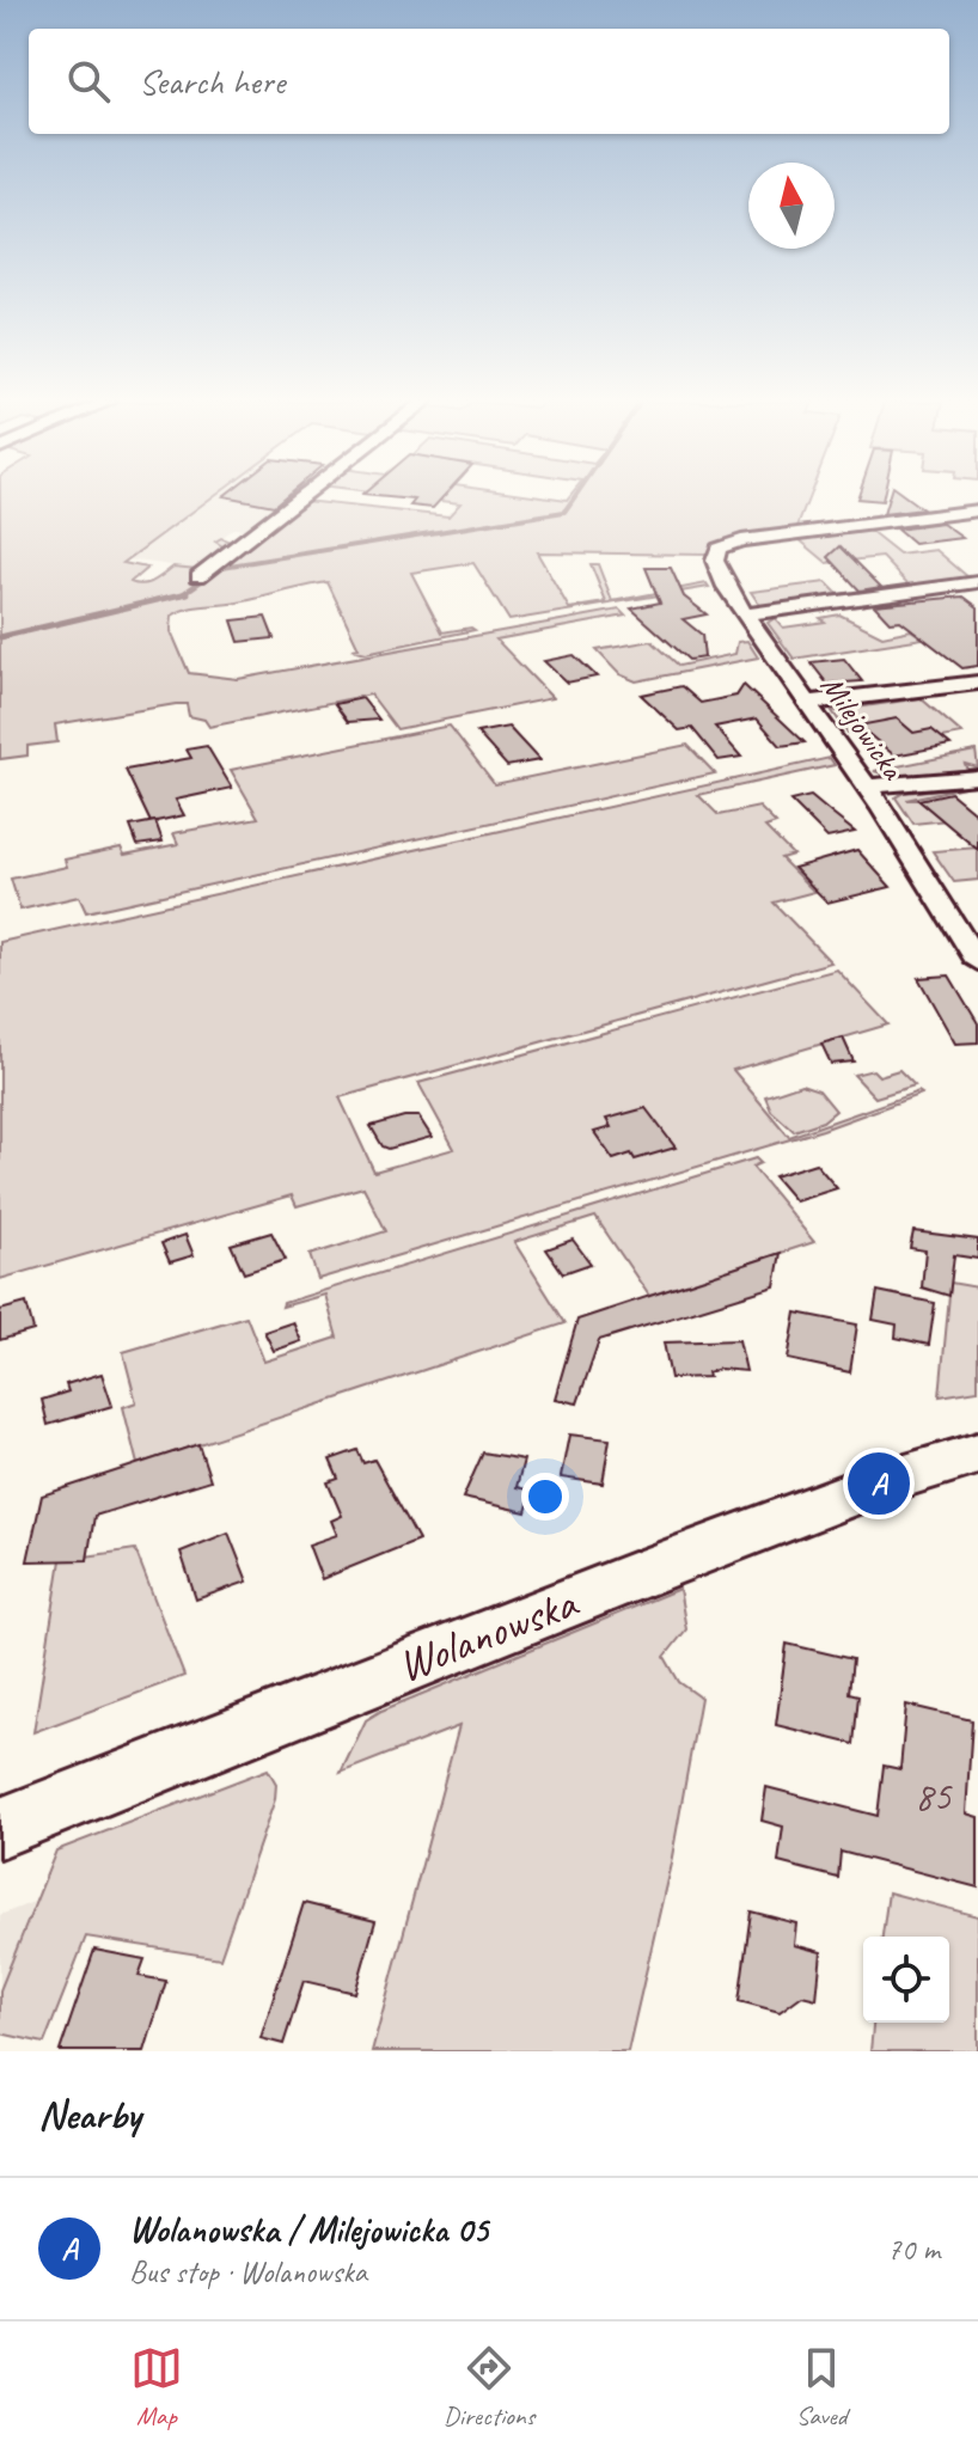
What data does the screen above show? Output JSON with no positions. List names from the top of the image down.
{
  "streets": {
    "street": ["Milejowicka", "Wolanowska"]
  },
  "house_numbers": ["85"],
  "north": "top",
  "page": {
    "search": "Search here",
    "pins": "A",
    "heading": "Nearby",
    "list": [
      {
        "mark": "A",
        "name": "Wolanowska / Milejowicka 05",
        "note": "Bus stop · Wolanowska",
        "value": "70 m"
      }
    ],
    "nav": ["Map", "Directions", "Saved"]
  }
}
